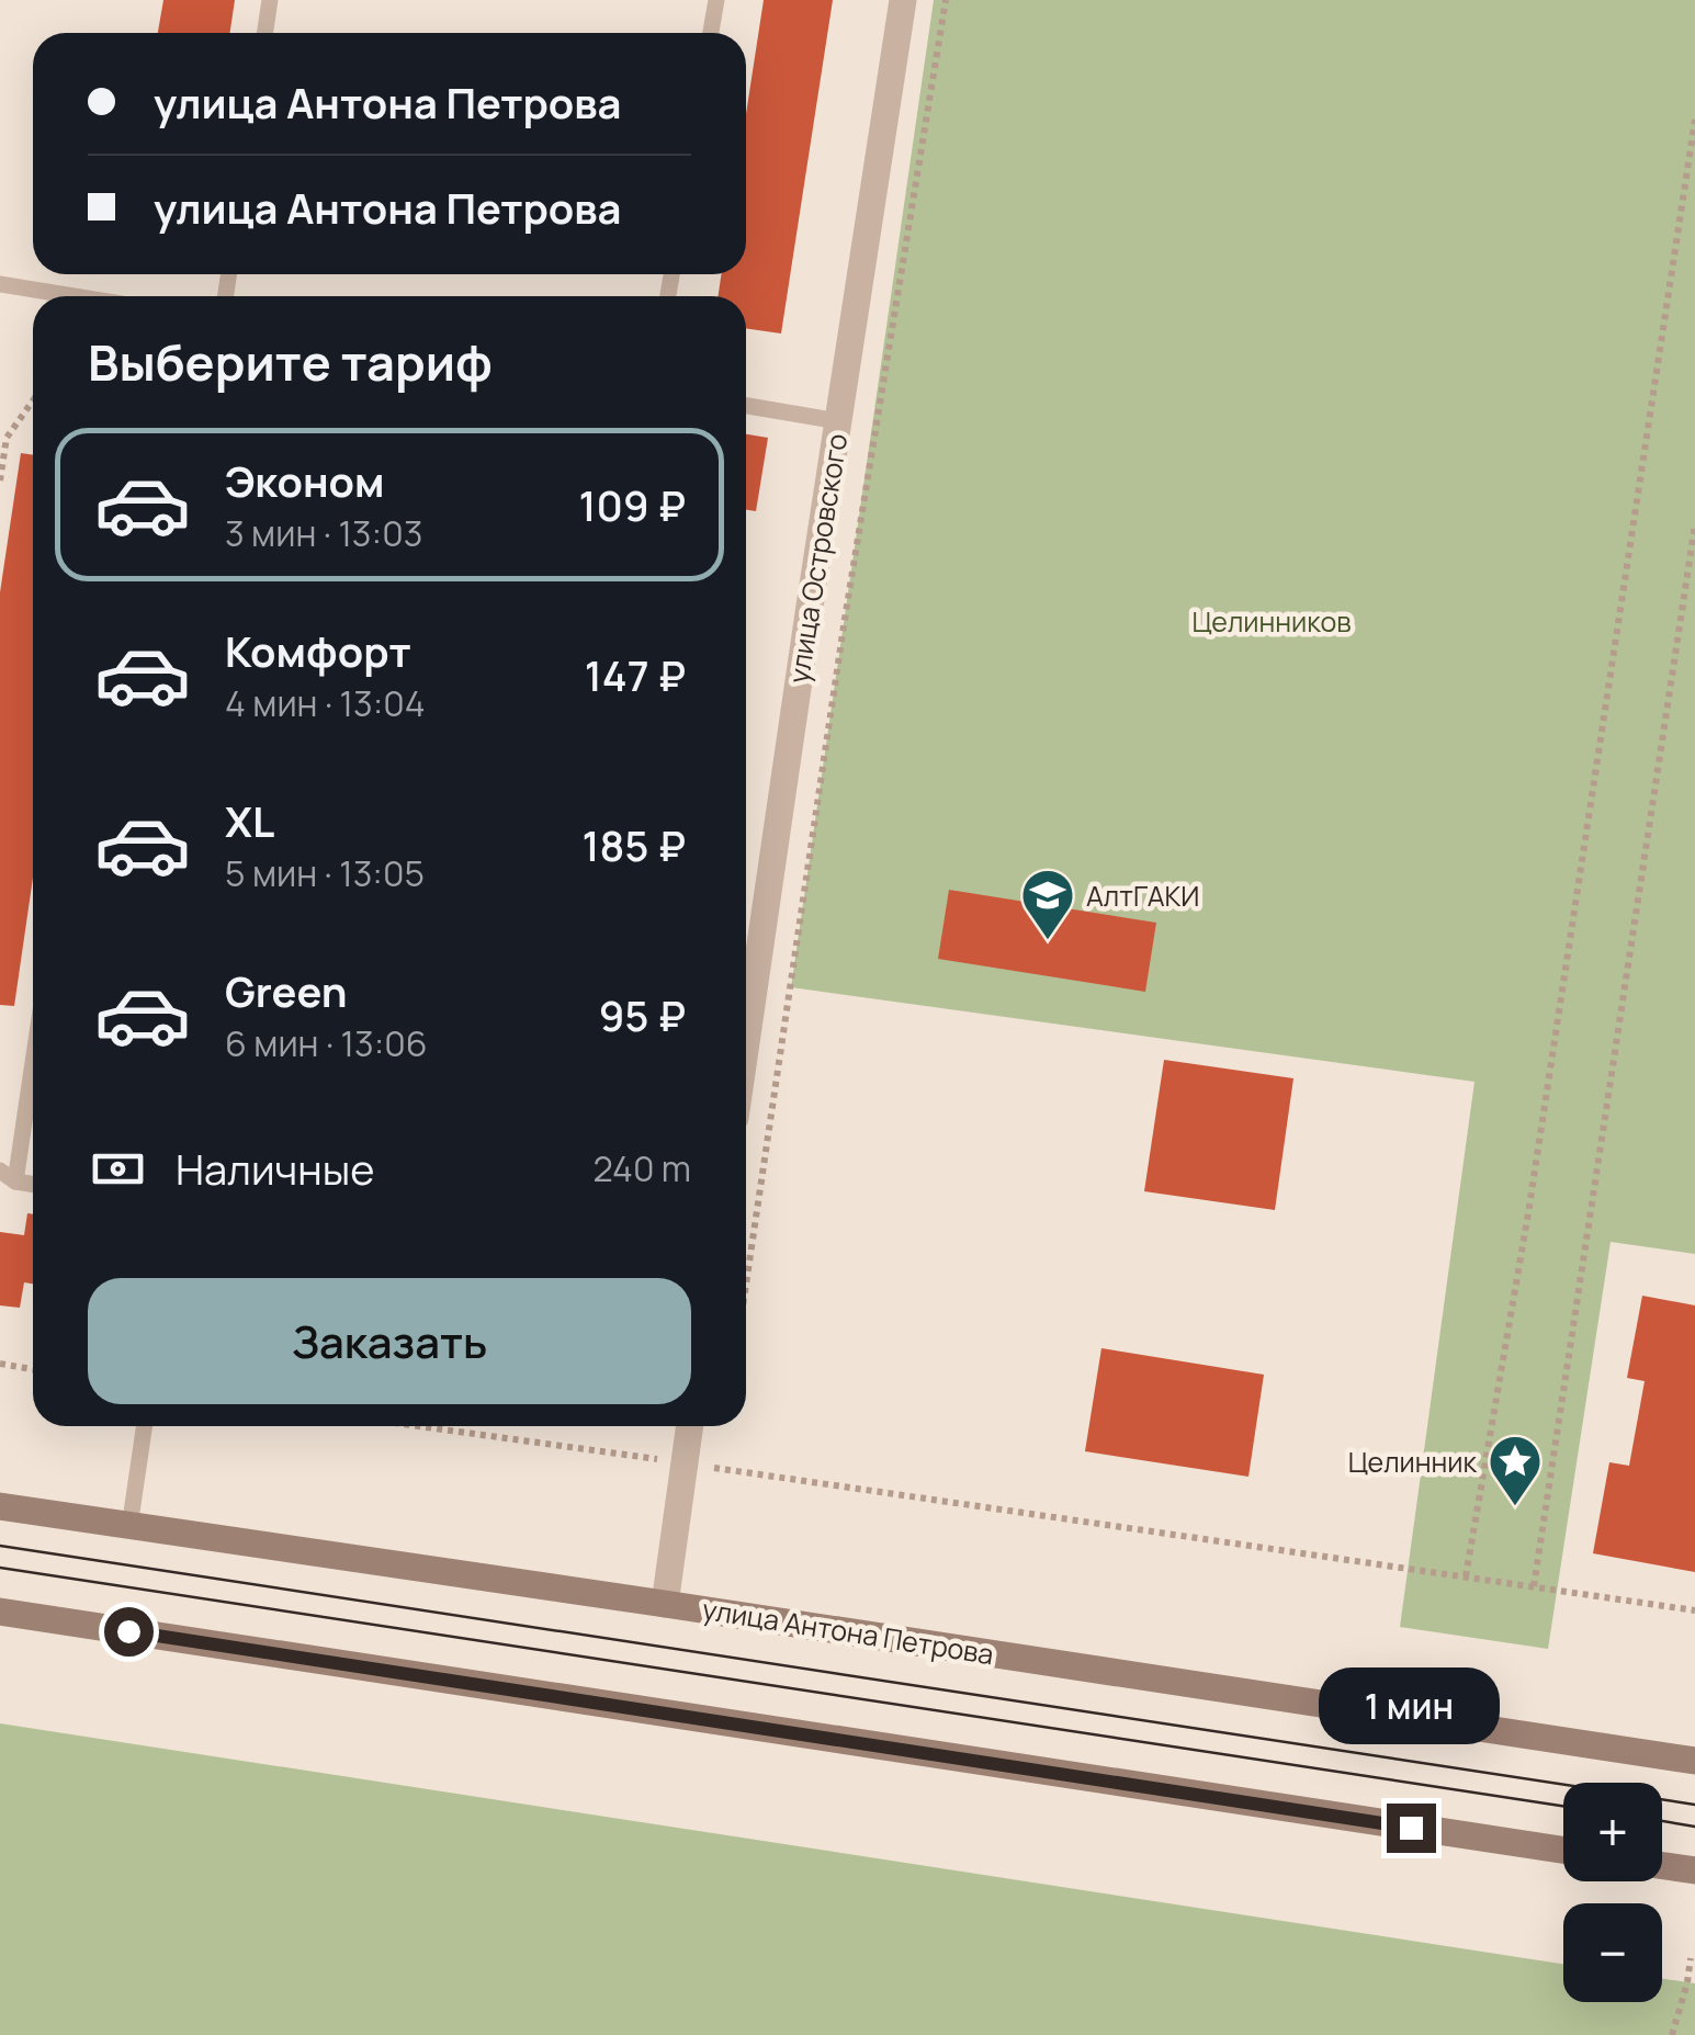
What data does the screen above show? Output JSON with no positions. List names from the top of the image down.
{
  "streets": {
    "main road": ["улица Антона Петрова"],
    "street": ["улица Островского"]
  },
  "parks": ["Целинников"],
  "places": {
    "school or university": ["АлтГАКИ"],
    "place": ["Целинник"]
  },
  "page": {
    "banner": ["улица Антона Петрова", "улица Антона Петрова"],
    "heading": "Выберите тариф",
    "list": [
      {
        "name": "Эконом",
        "note": "3 мин · 13:03",
        "value": "109 ₽"
      },
      {
        "name": "Комфорт",
        "note": "4 мин · 13:04",
        "value": "147 ₽"
      },
      {
        "name": "XL",
        "note": "5 мин · 13:05",
        "value": "185 ₽"
      },
      {
        "name": "Green",
        "note": "6 мин · 13:06",
        "value": "95 ₽"
      }
    ],
    "pay": ["Наличные", "240 m"],
    "buttons": "Заказать",
    "bubble": "1 мин",
    "map_buttons": ["+", "−"]
  }
}
